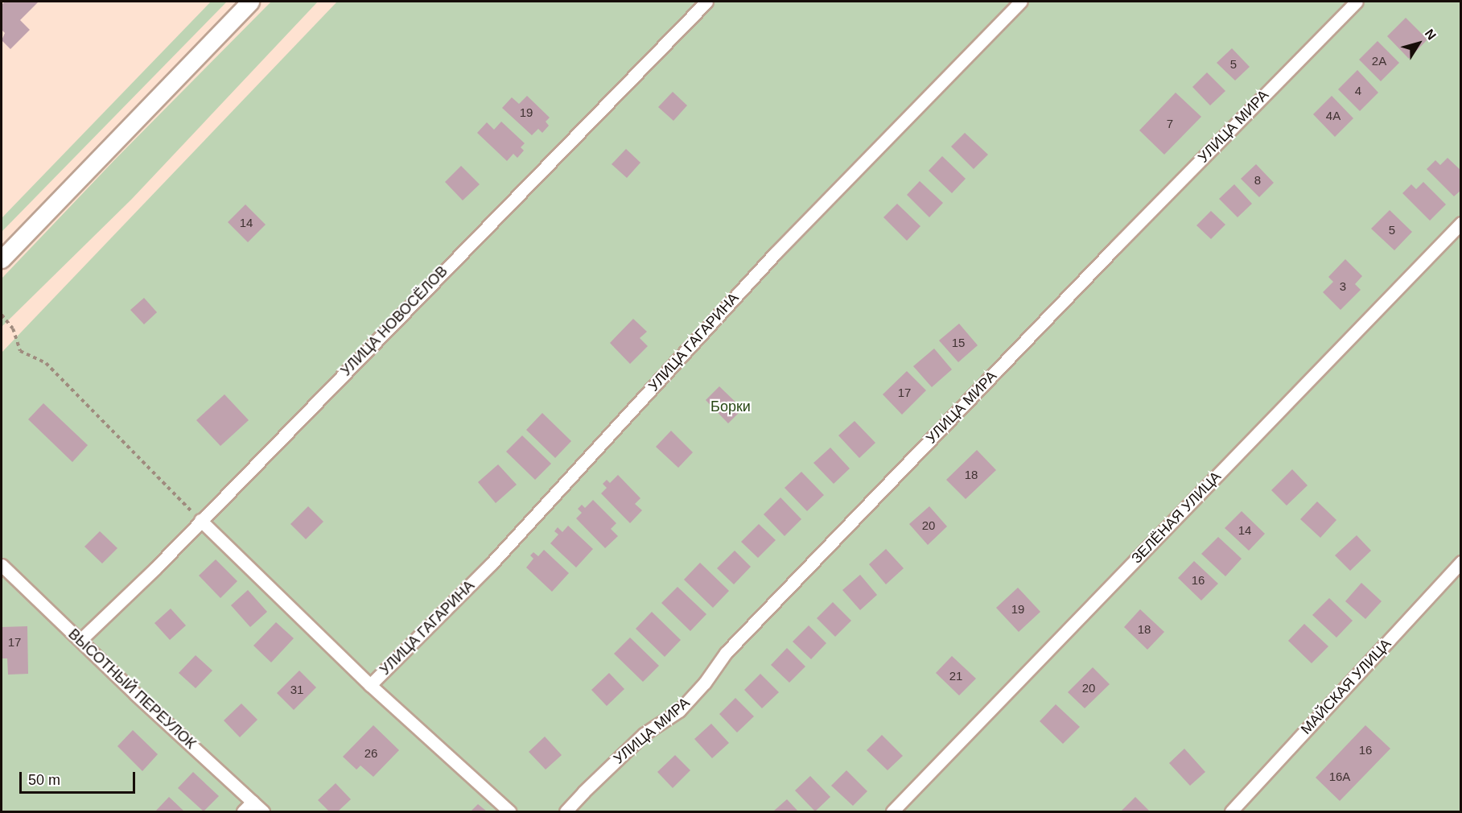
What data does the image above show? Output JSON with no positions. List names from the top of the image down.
{
  "streets": {
    "street": [
      "УЛИЦА МИРА",
      "УЛИЦА НОВОСЁЛОВ",
      "УЛИЦА ГАГАРИНА",
      "ЗЕЛЁНАЯ УЛИЦА",
      "МАЙСКАЯ УЛИЦА",
      "ВЫСОТНЫЙ ПЕРЕУЛОК"
    ]
  },
  "crossings": [
    ["УЛИЦА НОВОСЁЛОВ", "ВЫСОТНЫЙ ПЕРЕУЛОК"]
  ],
  "parks": ["Борки"],
  "house_numbers": [
    "2А",
    "5",
    "4",
    "19",
    "4А",
    "7",
    "8",
    "14",
    "5",
    "3",
    "15",
    "17",
    "18",
    "20",
    "14",
    "16",
    "19",
    "18",
    "17",
    "21",
    "20",
    "31",
    "16",
    "26",
    "16А"
  ],
  "scale_bar": "50 m",
  "north": "top right"
}
